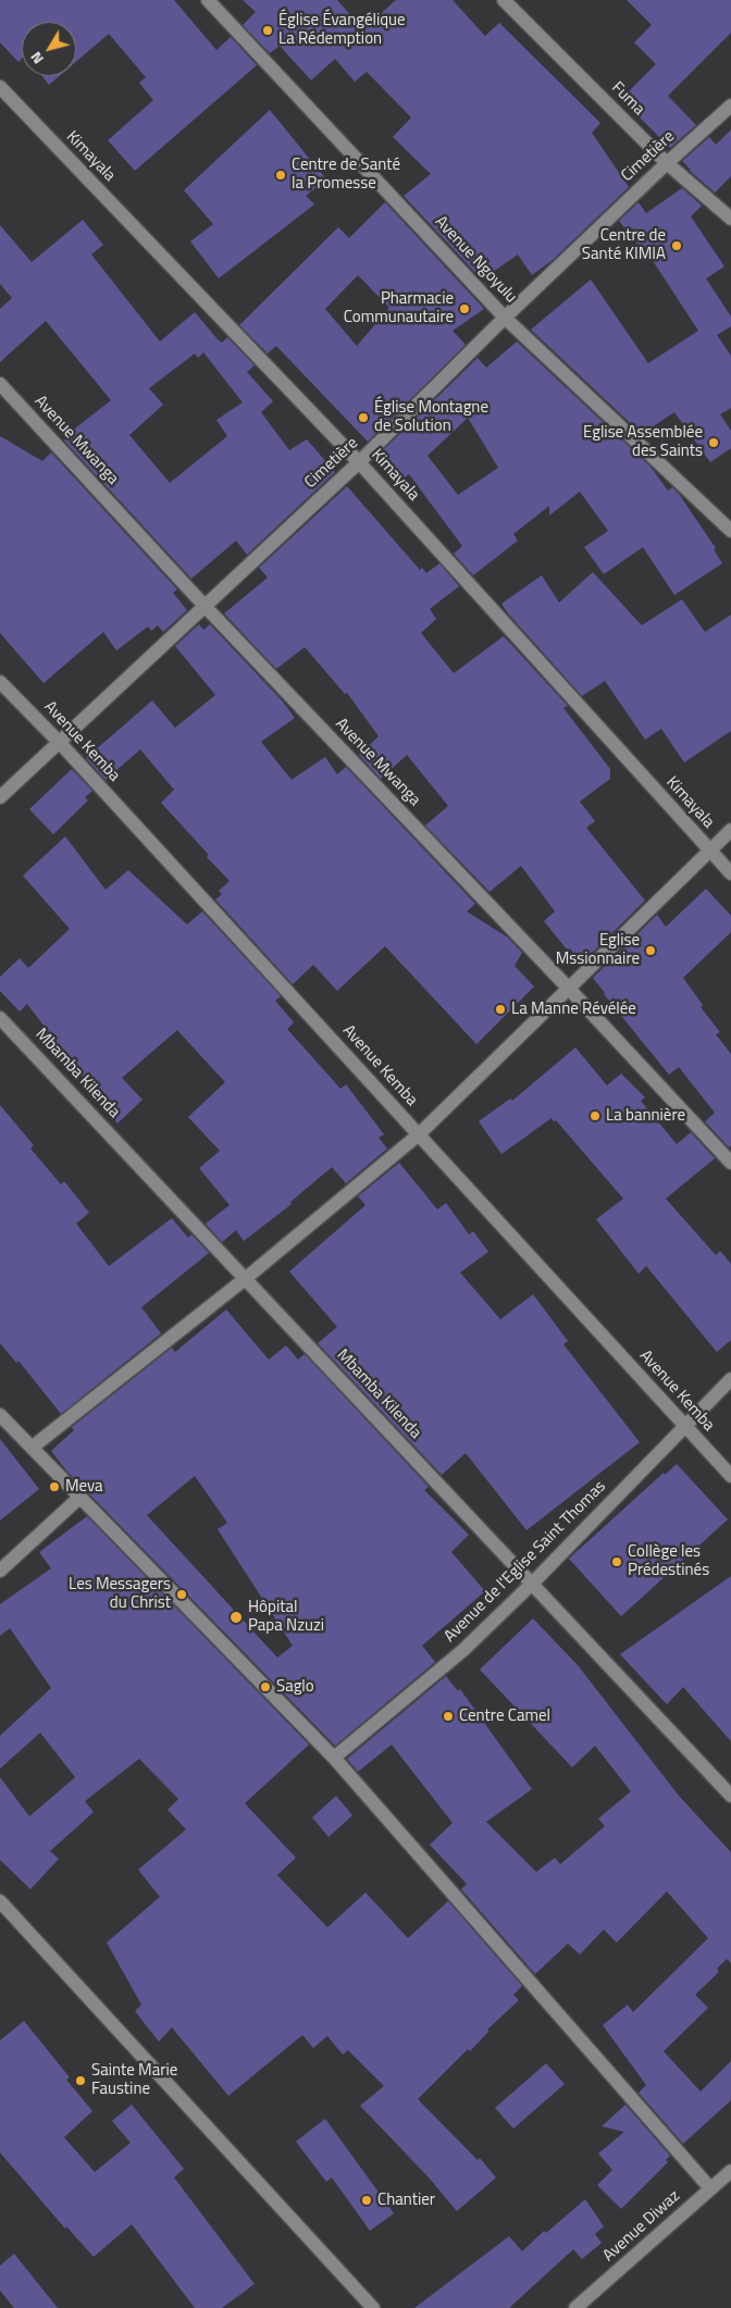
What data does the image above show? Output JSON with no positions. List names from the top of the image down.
{
  "streets": {
    "street": [
      "Fuma",
      "Kimayala",
      "Cimetière",
      "Avenue Ngoyulu",
      "Avenue Mwanga",
      "Avenue Kemba",
      "Mbamba Kilenda",
      "Avenue de l'Eglise Saint Thomas",
      "Avenue Diwaz"
    ]
  },
  "crossings": [
    ["Fuma", "Cimetière"],
    ["Kimayala", "Cimetière"],
    ["Cimetière", "Avenue Ngoyulu"],
    ["Cimetière", "Avenue Mwanga"],
    ["Cimetière", "Avenue Kemba"],
    ["Avenue Kemba", "Avenue de l'Eglise Saint Thomas"],
    ["Mbamba Kilenda", "Avenue de l'Eglise Saint Thomas"]
  ],
  "places": [
    "Église Évangélique La Rédemption",
    "Centre de Santé la Promesse",
    "Centre de Santé KIMIA",
    "Pharmacie Communautaire",
    "Église Montagne de Solution",
    "Eglise Assemblée des Saints",
    "Eglise Mssionnaire",
    "La Manne Révélée",
    "La bannière",
    "Meva",
    "Collège les Prédestinés",
    "Les Messagers du Christ",
    "Hôpital Papa Nzuzi",
    "Saglo",
    "Centre Camel",
    "Sainte Marie Faustine",
    "Chantier"
  ],
  "north": "bottom left"
}
